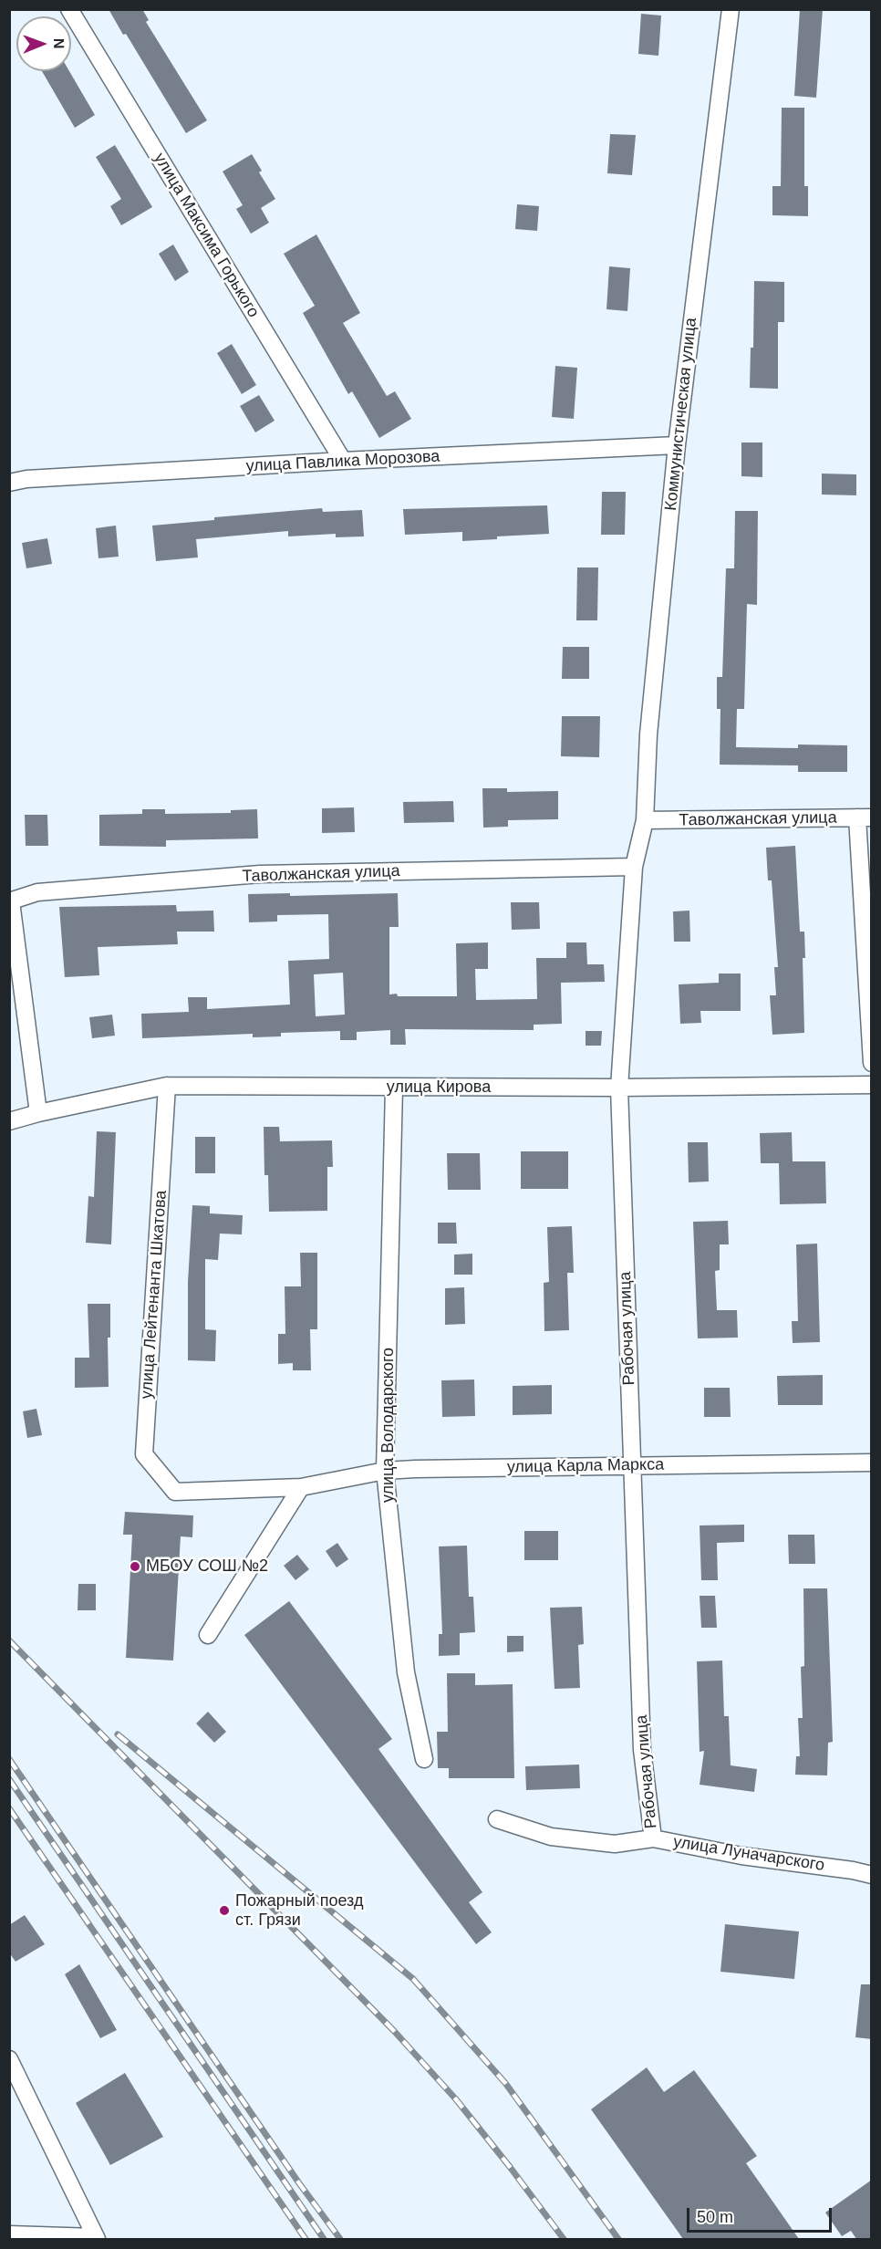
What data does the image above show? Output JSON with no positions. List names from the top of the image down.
{
  "streets": {
    "street": [
      "улица Максима Горького",
      "Коммунистическая улица",
      "улица Павлика Морозова",
      "Таволжанская улица",
      "улица Кирова",
      "улица Лейтенанта Шкатова",
      "Рабочая улица",
      "улица Володарского",
      "улица Карла Маркса",
      "улица Луначарского"
    ]
  },
  "crossings": [
    ["улица Максима Горького", "улица Павлика Морозова"],
    ["Коммунистическая улица", "улица Павлика Морозова"],
    ["Коммунистическая улица", "Таволжанская улица"],
    ["Коммунистическая улица", "Рабочая улица"],
    ["Таволжанская улица", "Рабочая улица"],
    ["улица Кирова", "улица Лейтенанта Шкатова"],
    ["улица Кирова", "Рабочая улица"],
    ["улица Кирова", "улица Володарского"],
    ["улица Лейтенанта Шкатова", "улица Карла Маркса"],
    ["Рабочая улица", "улица Карла Маркса"],
    ["Рабочая улица", "улица Луначарского"],
    ["улица Володарского", "улица Карла Маркса"]
  ],
  "places": ["МБОУ СОШ №2", "Пожарный поезд ст. Грязи"],
  "scale_bar": "50 m",
  "north": "right"
}
